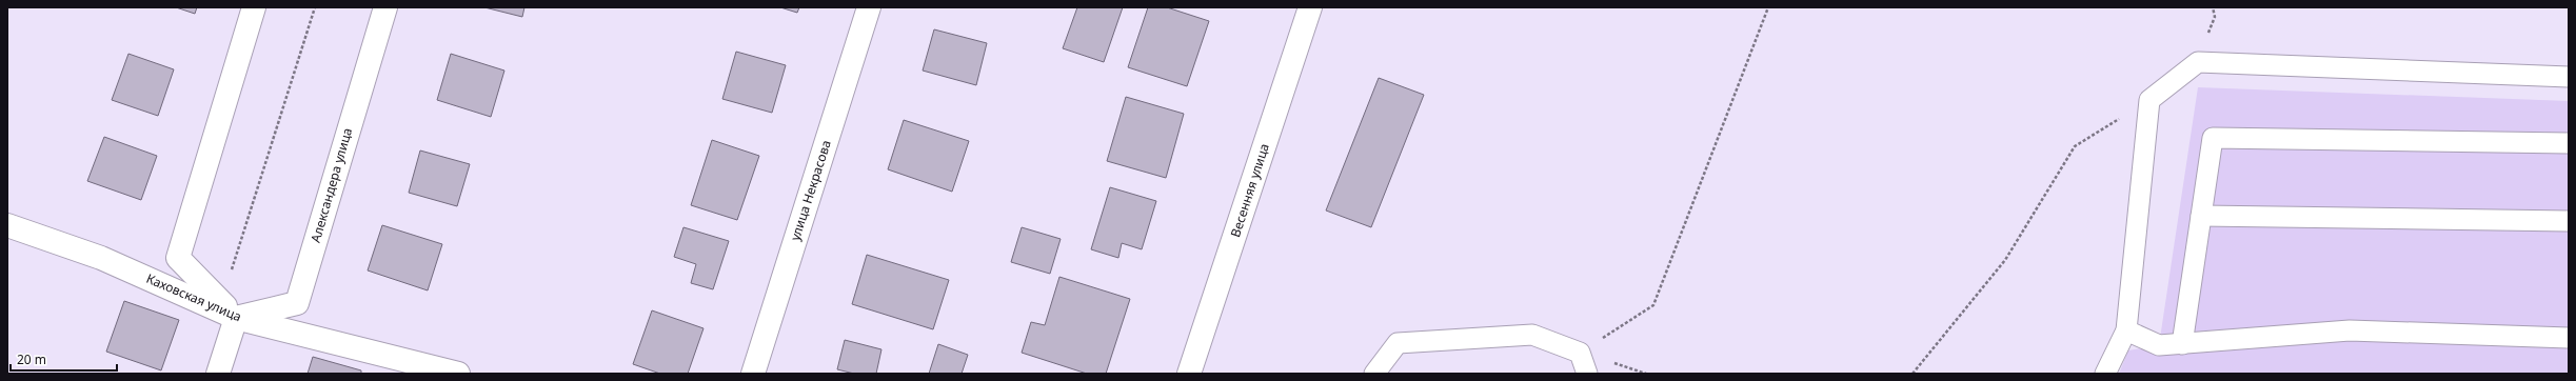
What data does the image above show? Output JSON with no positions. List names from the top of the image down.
{
  "streets": {
    "street": [
      "Александера улица",
      "улица Некрасова",
      "Весенняя улица",
      "Каховская улица"
    ]
  },
  "crossings": [
    ["Александера улица", "Каховская улица"]
  ],
  "scale_bar": "20 m"
}
